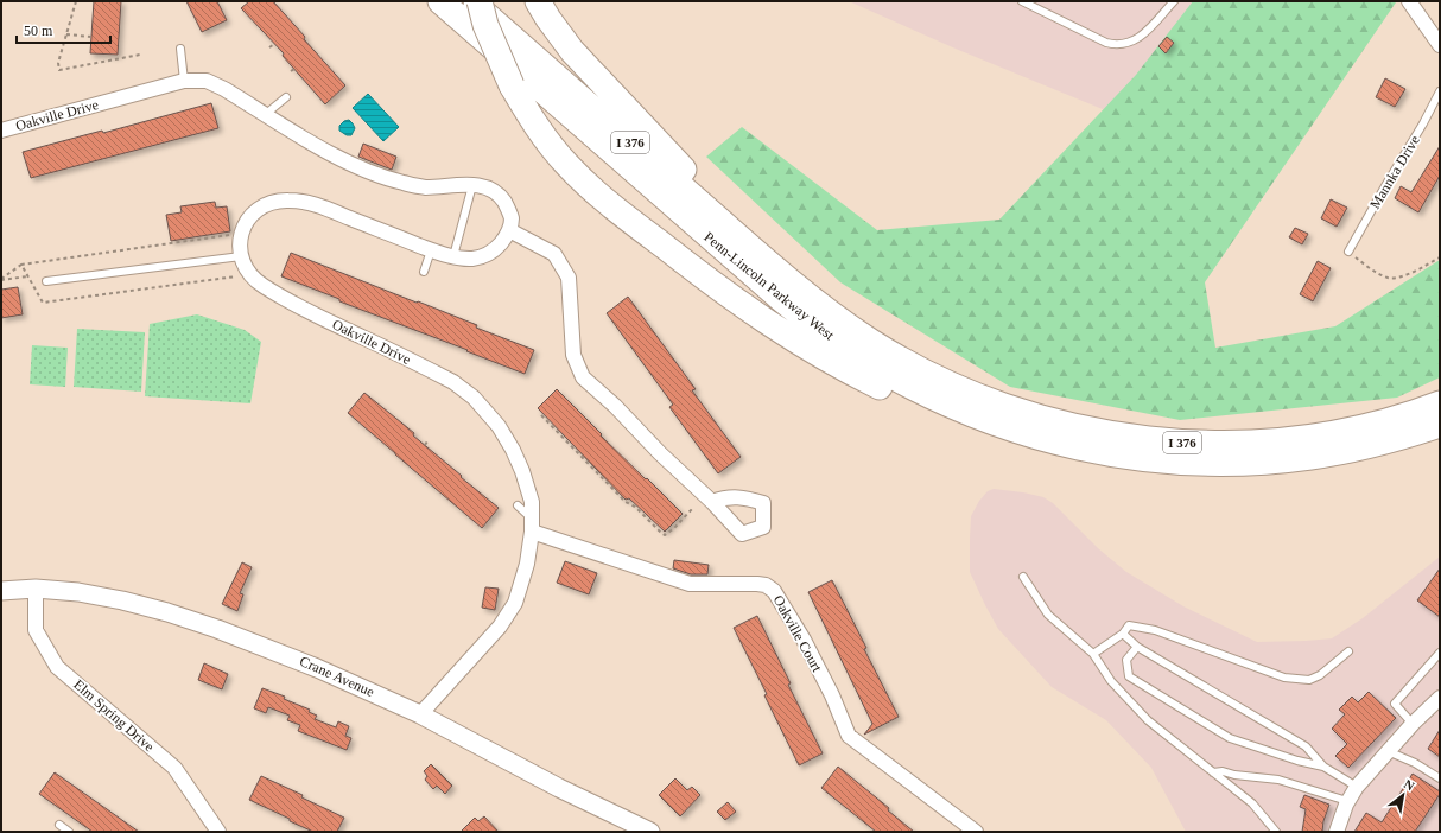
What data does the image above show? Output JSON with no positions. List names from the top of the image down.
{
  "streets": {
    "highway": ["I 376", "Penn-Lincoln Parkway West"],
    "street": [
      "Oakville Drive",
      "Oakville Court",
      "Crane Avenue",
      "Elm Spring Drive"
    ],
    "lane": ["Mannka Drive"]
  },
  "crossings": [
    ["Oakville Drive", "Oakville Court"],
    ["Oakville Drive", "Crane Avenue"],
    ["Crane Avenue", "Elm Spring Drive"]
  ],
  "scale_bar": "50 m",
  "north": "top right"
}
